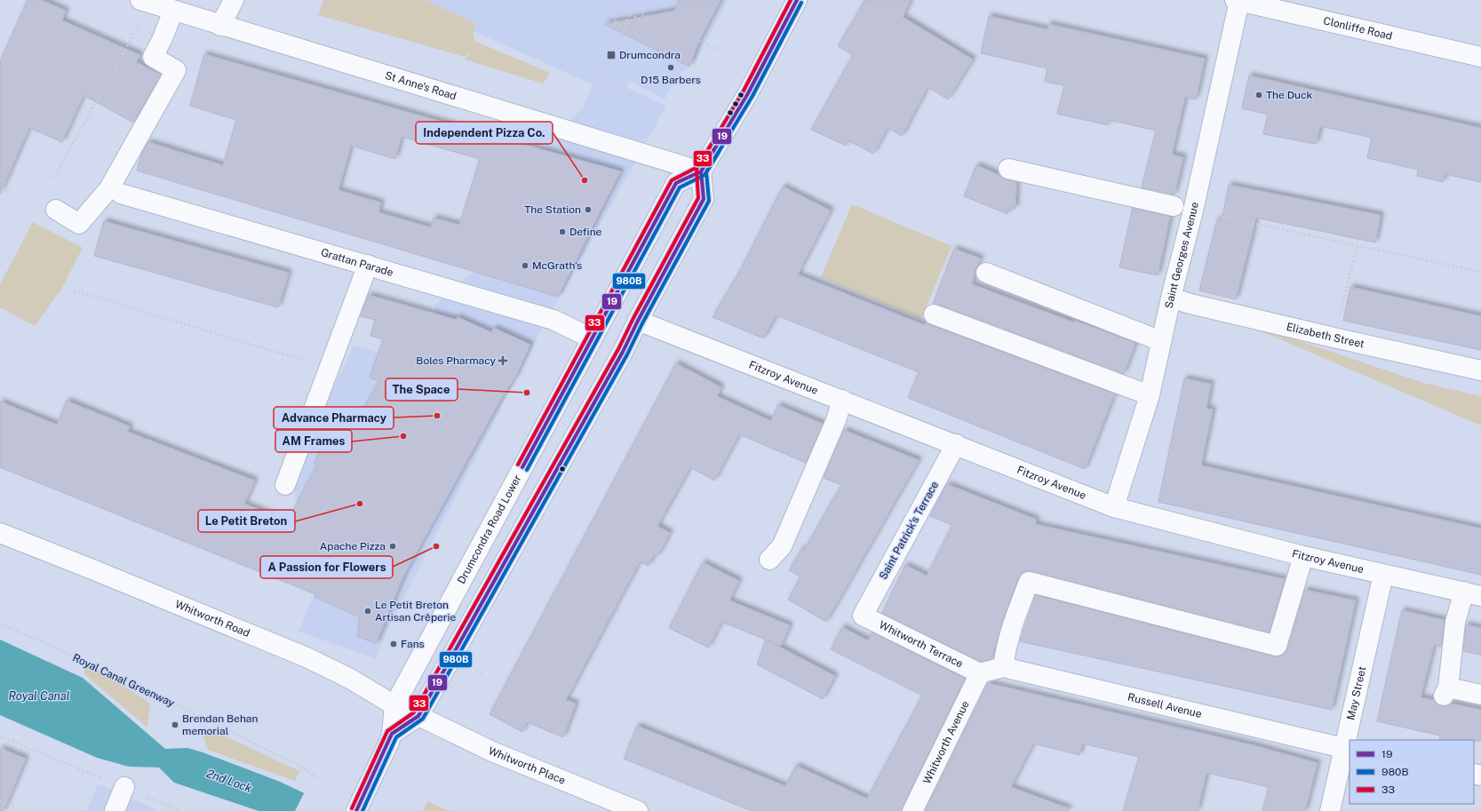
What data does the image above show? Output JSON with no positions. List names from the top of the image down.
{
  "streets": {
    "street": [
      "Clonliffe Road",
      "St Anne's Road",
      "Saint Georges Avenue",
      "Grattan Parade",
      "Elizabeth Street",
      "Fitzroy Avenue",
      "Drumcondra Road Lower",
      "Saint Patrick's Terrace",
      "Whitworth Road",
      "Whitworth Terrace",
      "May Street",
      "Russell Avenue",
      "Whitworth Avenue",
      "Whitworth Place"
    ],
    "path": ["Royal Canal Greenway"]
  },
  "crossings": [
    ["Clonliffe Road", "Saint Georges Avenue"],
    ["St Anne's Road", "Drumcondra Road Lower"],
    ["Saint Georges Avenue", "Elizabeth Street"],
    ["Saint Georges Avenue", "Fitzroy Avenue"],
    ["Grattan Parade", "Drumcondra Road Lower"],
    ["Fitzroy Avenue", "Saint Patrick's Terrace"],
    ["Fitzroy Avenue", "May Street"],
    ["Drumcondra Road Lower", "Whitworth Road"],
    ["Saint Patrick's Terrace", "Whitworth Terrace"],
    ["Whitworth Road", "Whitworth Place"],
    ["Whitworth Terrace", "Russell Avenue"],
    ["Whitworth Terrace", "Whitworth Avenue"],
    ["May Street", "Russell Avenue"],
    ["Russell Avenue", "Whitworth Avenue"]
  ],
  "water": ["Royal Canal", "2nd Lock"],
  "places": {
    "transit": ["Drumcondra"],
    "other": [
      "D15 Barbers",
      "The Duck",
      "Independent Pizza Co.",
      "The Station",
      "Define",
      "McGrath’s",
      "The Space",
      "Advance Pharmacy",
      "AM Frames",
      "Le Petit Breton",
      "Apache Pizza",
      "A Passion for Flowers",
      "Le Petit Breton Artisan Crêperie",
      "Fans",
      "Brendan Behan memorial"
    ],
    "health": ["Boles Pharmacy"]
  },
  "lines": ["transit line 19", "transit line 33", "transit line 980B"],
  "legend": ["19", "980B", "33"]
}
